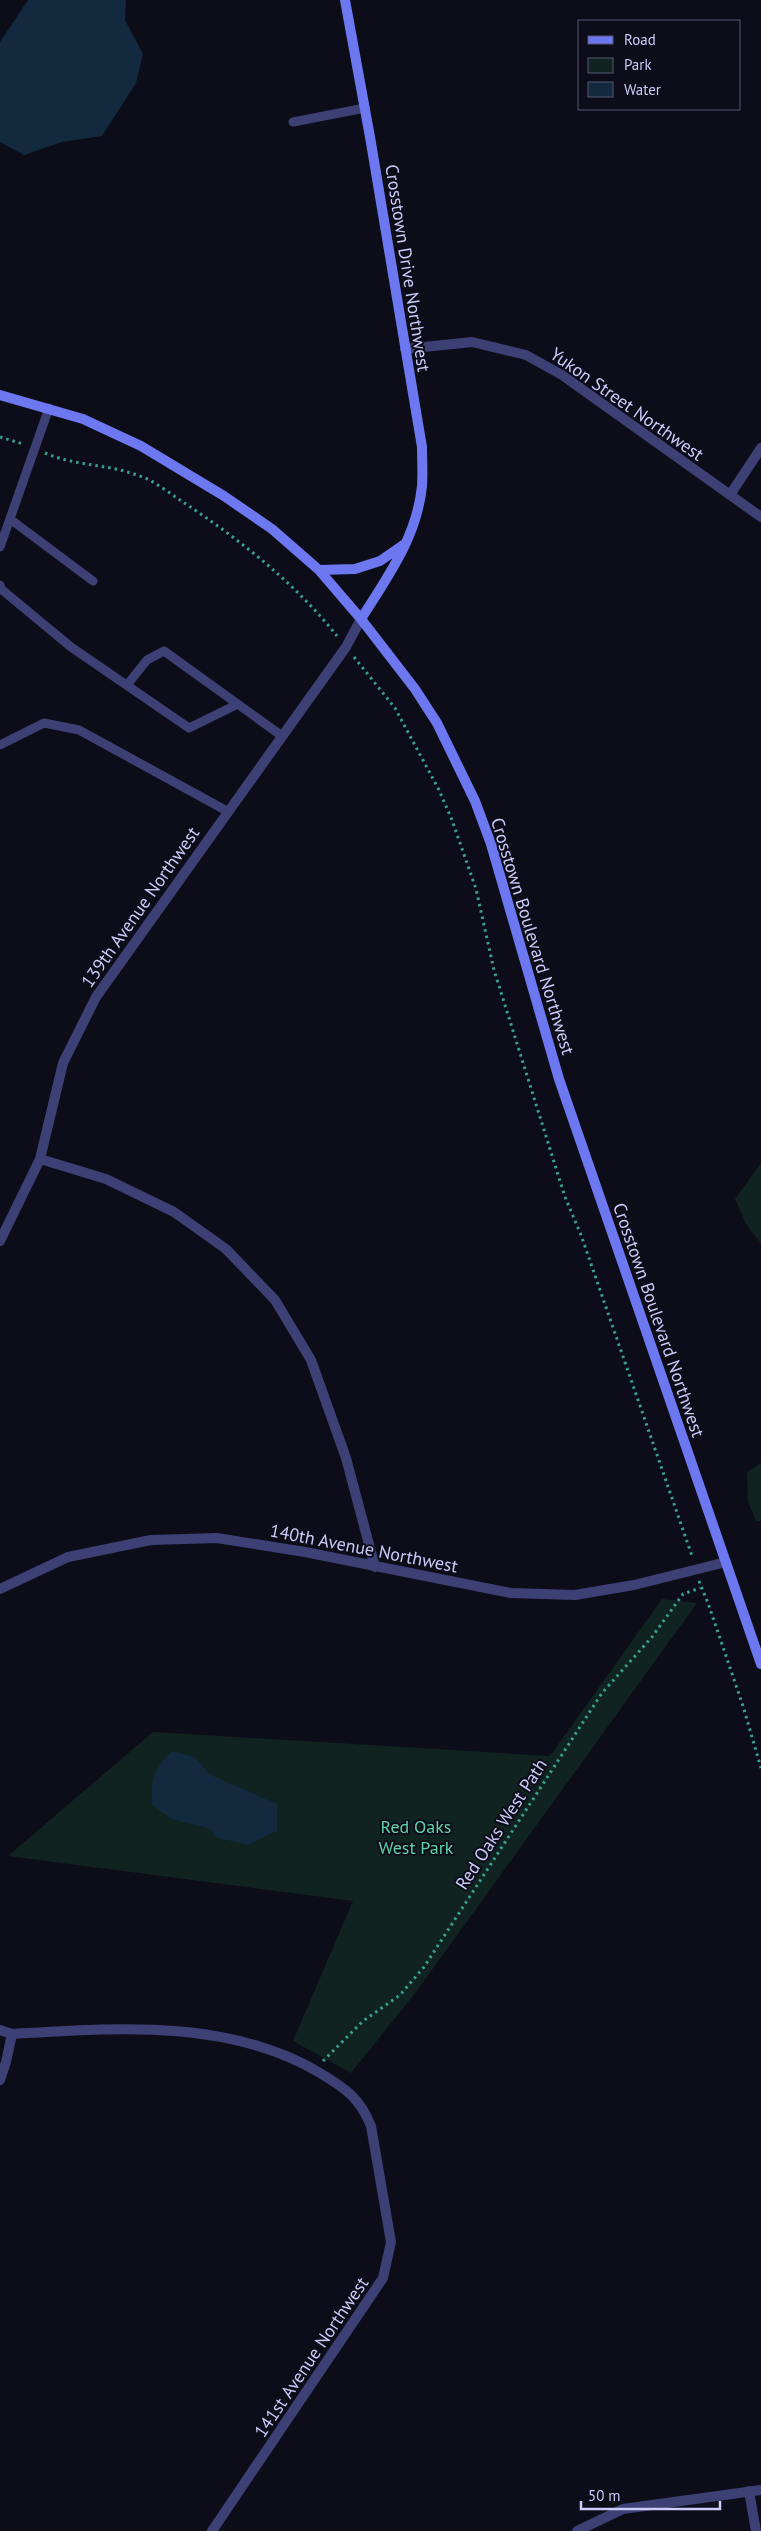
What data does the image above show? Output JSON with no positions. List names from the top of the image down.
{
  "streets": {
    "street": [
      "Crosstown Drive Northwest",
      "Yukon Street Northwest",
      "139th Avenue Northwest",
      "Crosstown Boulevard Northwest",
      "140th Avenue Northwest",
      "141st Avenue Northwest"
    ],
    "path": ["Red Oaks West Path"]
  },
  "crossings": [
    ["Crosstown Drive Northwest", "Yukon Street Northwest"],
    ["Crosstown Drive Northwest", "139th Avenue Northwest"],
    ["Crosstown Drive Northwest", "Crosstown Boulevard Northwest"],
    ["139th Avenue Northwest", "Crosstown Boulevard Northwest"],
    ["Crosstown Boulevard Northwest", "140th Avenue Northwest"],
    ["Red Oaks West Path", "141st Avenue Northwest"]
  ],
  "parks": ["Red Oaks West Park"],
  "legend": ["Road", "Park", "Water"],
  "scale_bar": "50 m"
}
